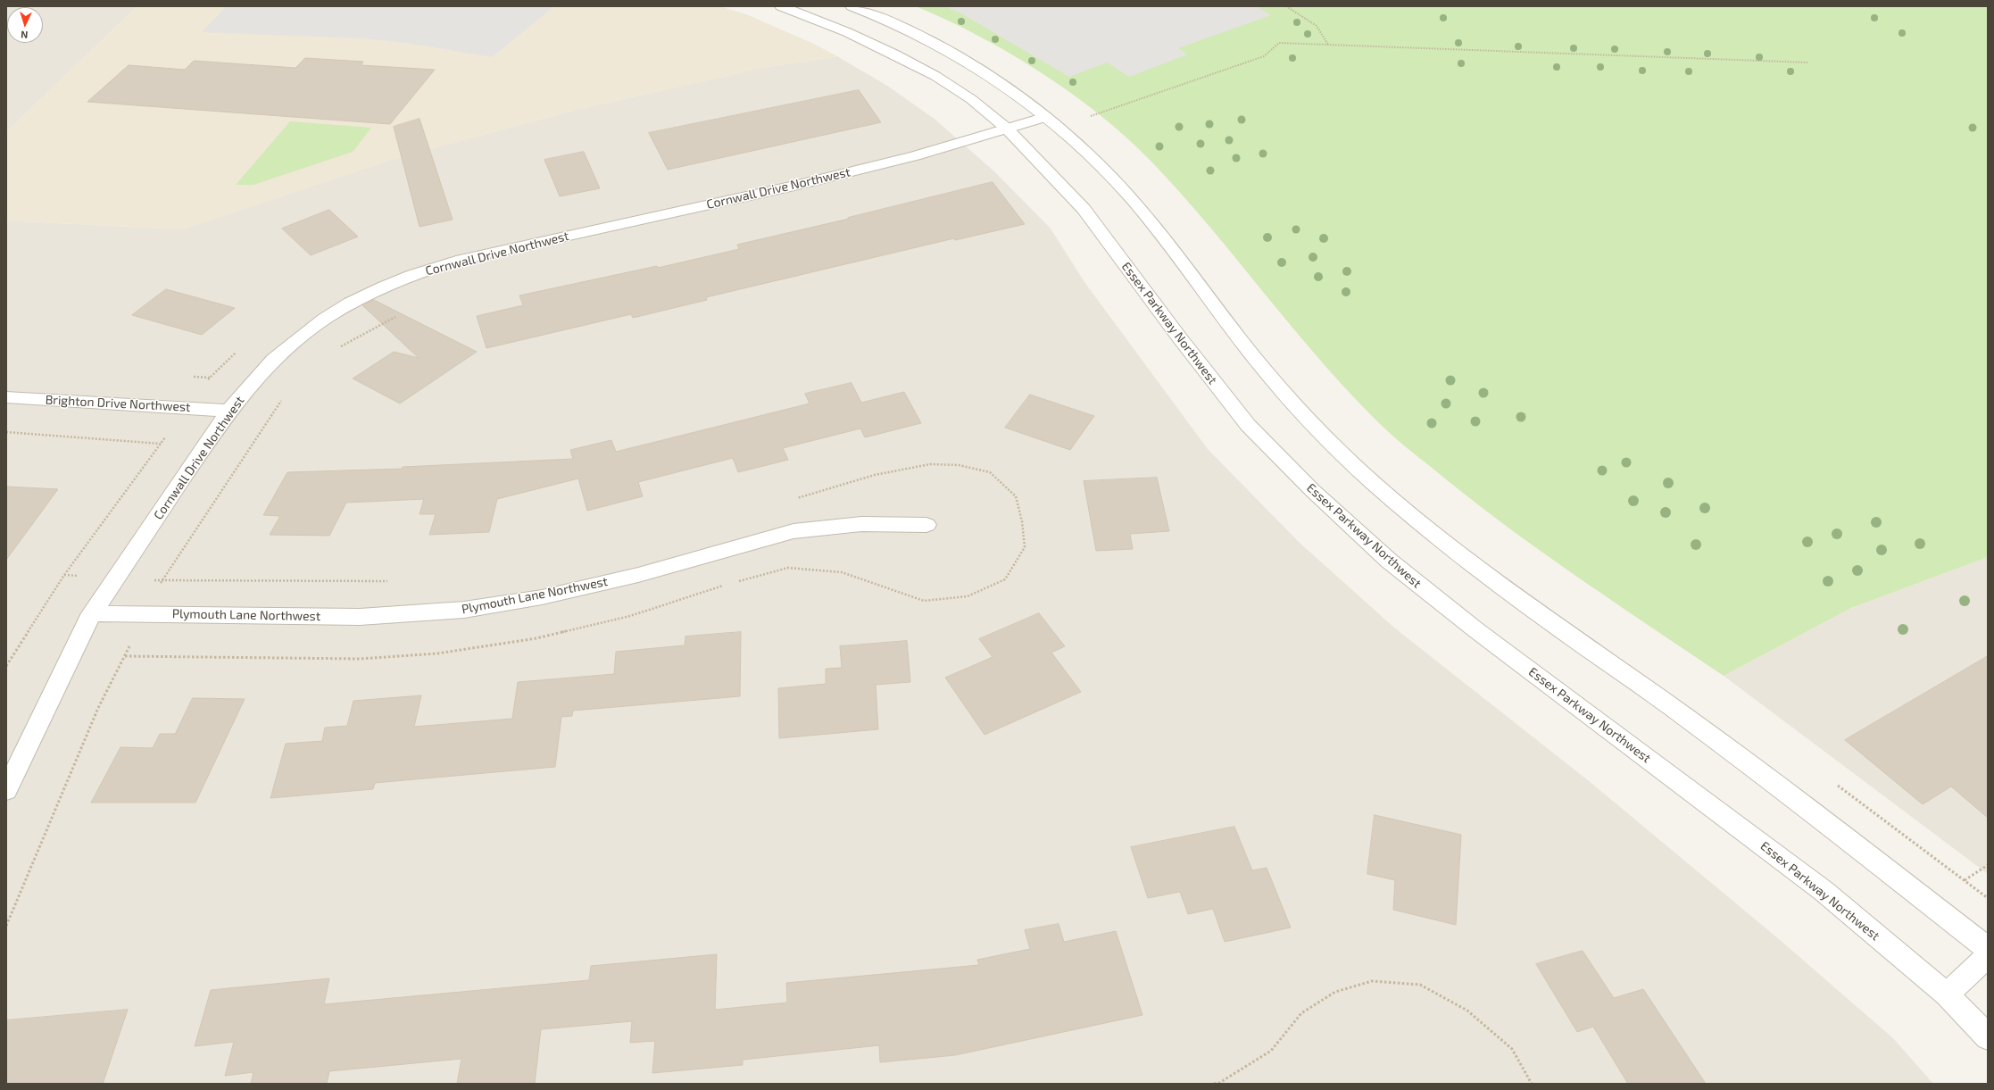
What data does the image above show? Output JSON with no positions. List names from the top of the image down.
{
  "streets": {
    "street": [
      "Cornwall Drive Northwest",
      "Essex Parkway Northwest",
      "Brighton Drive Northwest",
      "Plymouth Lane Northwest"
    ]
  },
  "crossings": [
    ["Cornwall Drive Northwest", "Essex Parkway Northwest"],
    ["Cornwall Drive Northwest", "Brighton Drive Northwest"],
    ["Cornwall Drive Northwest", "Plymouth Lane Northwest"]
  ],
  "north": "bottom"
}
